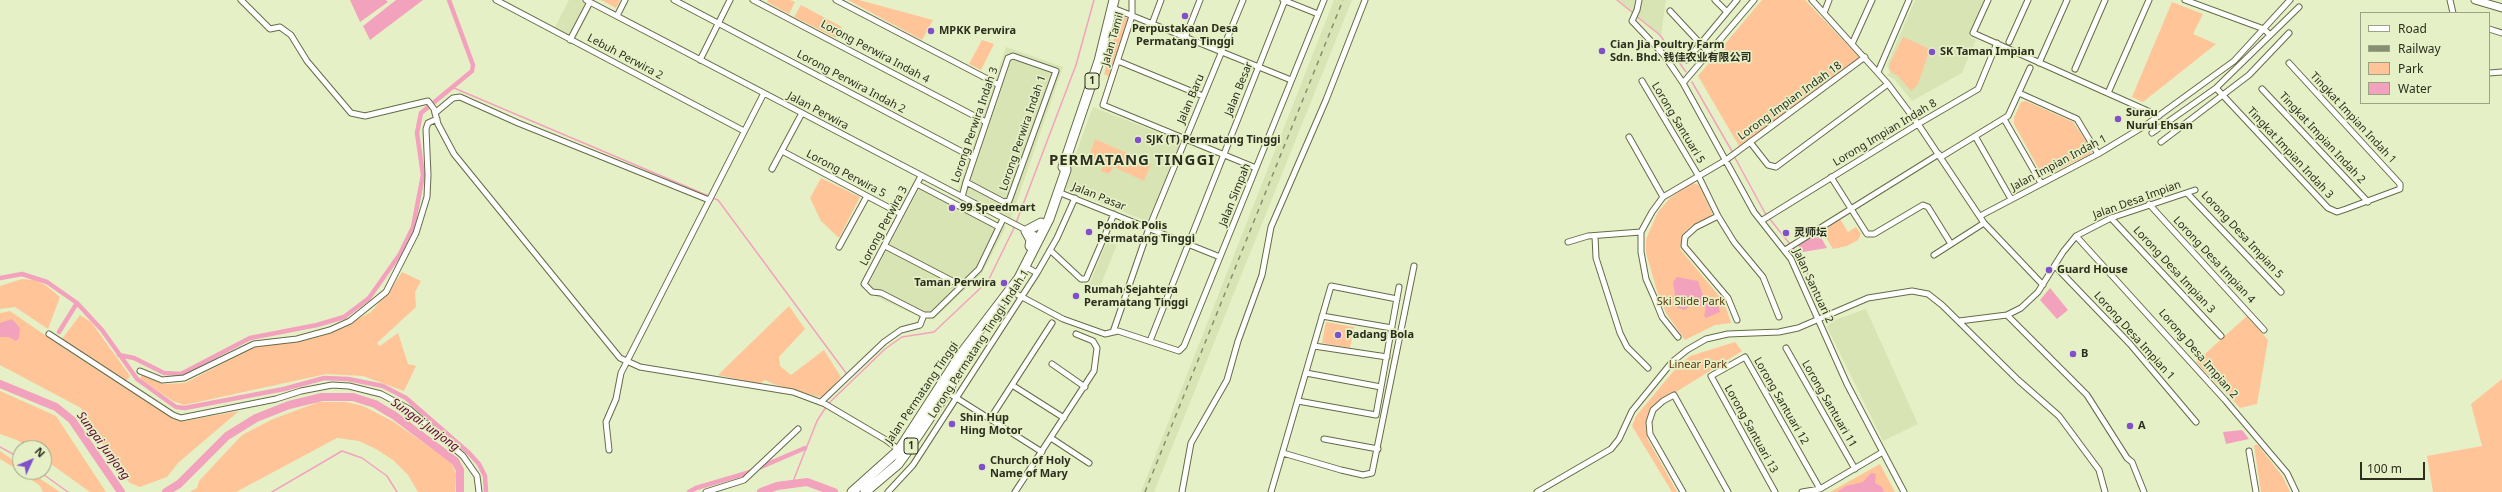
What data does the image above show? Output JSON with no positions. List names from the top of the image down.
{
  "streets": {
    "highway": ["1", "Jalan Permatang Tinggi"],
    "street": [
      "Jalan Tamil",
      "Lorong Perwira Indah 4",
      "Lebuh Perwira 2",
      "Lorong Perwira Indah 2",
      "Jalan Besar",
      "Jalan Baru",
      "Lorong Impian Indah 18",
      "Jalan Perwira",
      "Tingkat Impian Indah 1",
      "Lorong Santuari 5",
      "Lorong Perwira Indah 3",
      "Lorong Perwira Indah 1",
      "Lorong Impian Indah 8",
      "Tingkat Impian Indah 2",
      "Tingkat Impian Indah 3",
      "Jalan Impian Indah 1",
      "Lorong Perwira 5",
      "Jalan Simpah",
      "Jalan Pasar",
      "Jalan Desa Impian",
      "Lorong Perwira 3",
      "Lorong Desa Impian 5",
      "Lorong Desa Impian 4",
      "Lorong Desa Impian 3",
      "Jalan Santuari 2",
      "Lorong Desa Impian 1",
      "Lorong Permatang Tinggi Indah 1",
      "Lorong Desa Impian 2",
      "Lorong Santuari 12",
      "Lorong Santuari 11",
      "Lorong Santuari 13"
    ]
  },
  "crossings": [
    ["Jalan Tamil", "Jalan Baru"],
    ["Lorong Perwira Indah 4", "Lorong Perwira Indah 3"],
    ["Lorong Perwira Indah 2", "Lorong Perwira Indah 3"],
    ["Jalan Besar", "Jalan Simpah"],
    ["Jalan Besar", "Jalan Pasar"],
    ["Jalan Baru", "Jalan Pasar"],
    ["Lorong Impian Indah 18", "Lorong Santuari 5"],
    ["Lorong Impian Indah 18", "Jalan Santuari 2"],
    ["Jalan Perwira", "Lorong Perwira Indah 3"],
    ["Jalan Perwira", "Lorong Perwira 3"],
    ["Jalan Perwira", "Jalan Permatang Tinggi"],
    ["Tingkat Impian Indah 1", "Tingkat Impian Indah 3"],
    ["Lorong Perwira Indah 3", "Lorong Perwira Indah 1"],
    ["Lorong Impian Indah 8", "Jalan Santuari 2"],
    ["Tingkat Impian Indah 2", "Tingkat Impian Indah 3"],
    ["Lorong Perwira 5", "Lorong Perwira 3"],
    ["Jalan Simpah", "Jalan Pasar"],
    ["Jalan Pasar", "Lorong Permatang Tinggi Indah 1"],
    ["Jalan Pasar", "Jalan Permatang Tinggi"],
    ["Jalan Desa Impian", "Lorong Desa Impian 5"],
    ["Jalan Desa Impian", "Lorong Desa Impian 4"],
    ["Jalan Desa Impian", "Lorong Desa Impian 3"],
    ["Jalan Desa Impian", "Lorong Desa Impian 1"],
    ["Jalan Desa Impian", "Lorong Desa Impian 2"],
    ["Lorong Santuari 12", "Lorong Santuari 13"]
  ],
  "districts": ["PERMATANG TINGGI"],
  "water": ["Sungai Junjong"],
  "parks": ["Ski Slide Park", "Linear Park"],
  "places": [
    "Perpustakaan Desa Permatang Tinggi",
    "MPKK Perwira",
    "Cian Jia Poultry Farm Sdn. Bhd. 钱佳农业有限公司",
    "SK Taman Impian",
    "Surau Nurul Ehsan",
    "SJK (T) Permatang Tinggi",
    "99 Speedmart",
    "Pondok Polis Permatang Tinggi",
    "灵师坛",
    "Guard House",
    "Taman Perwira",
    "Rumah Sejahtera Peramatang Tinggi",
    "Padang Bola",
    "B",
    "Shin Hup Hing Motor",
    "A",
    "Church of Holy Name of Mary"
  ],
  "legend": [
    "Road",
    "Railway",
    "Park",
    "Water"
  ],
  "scale_bar": "100 m",
  "north": "top right"
}
